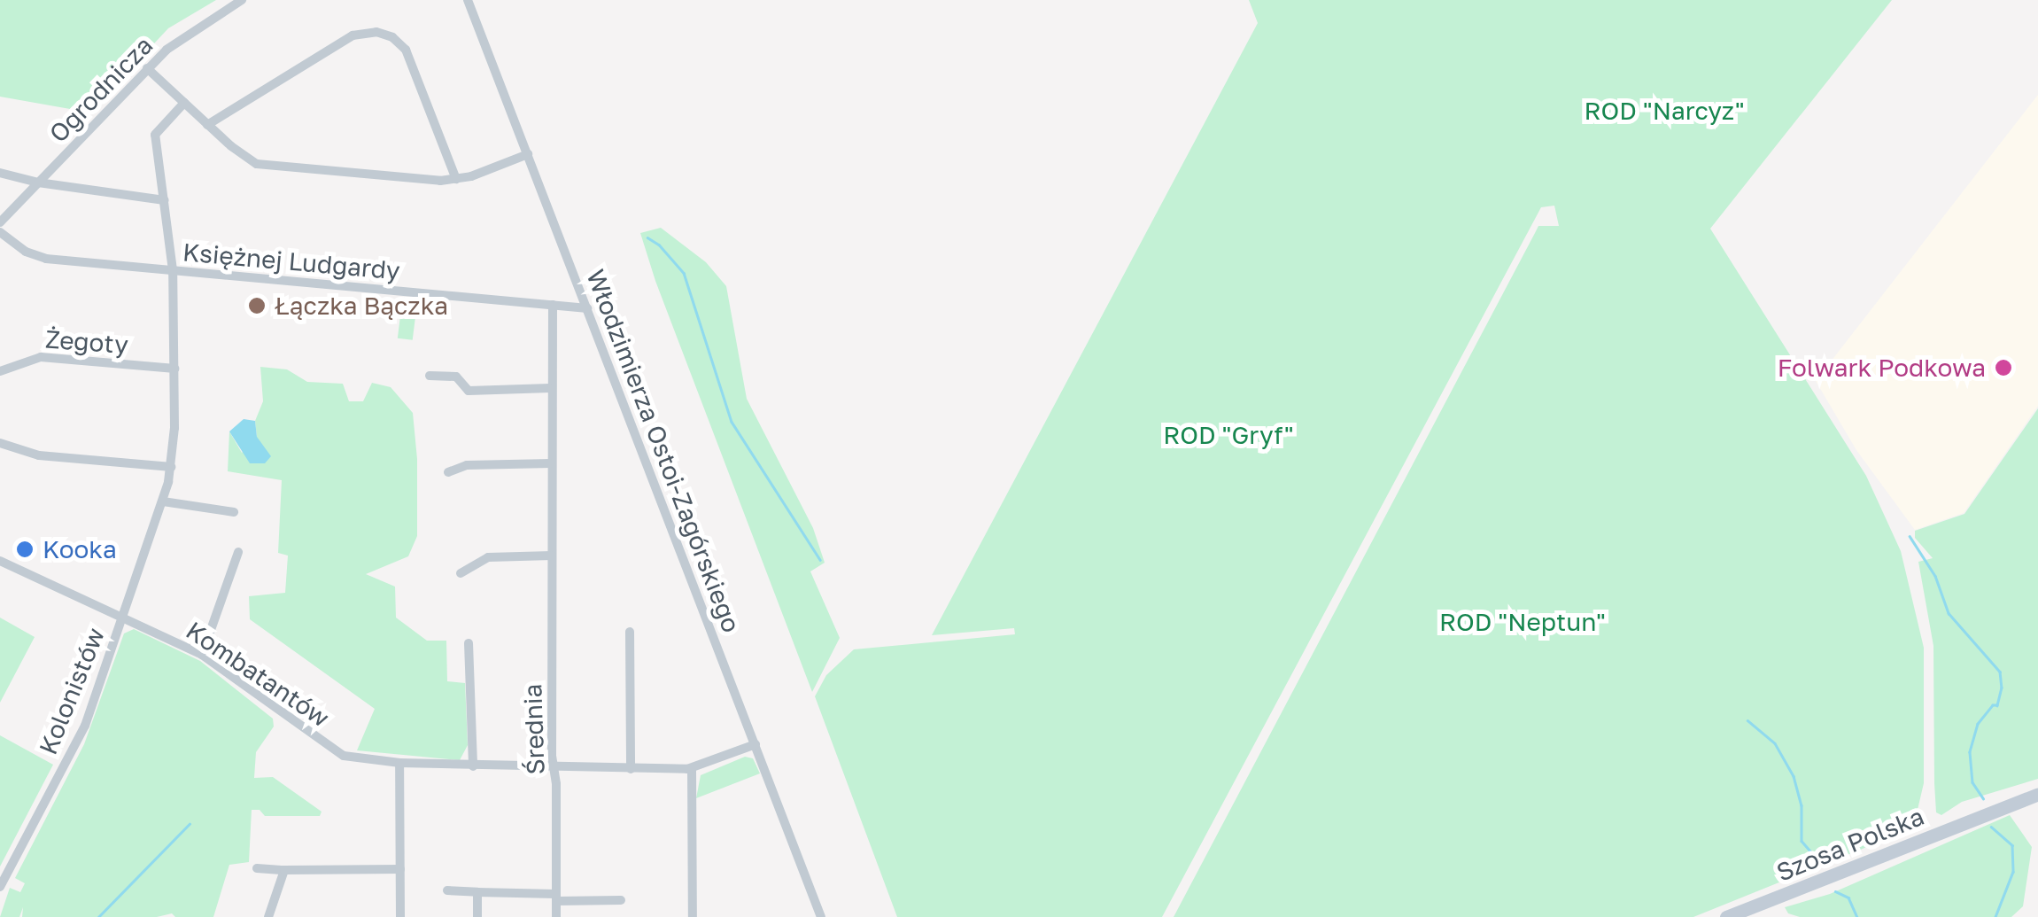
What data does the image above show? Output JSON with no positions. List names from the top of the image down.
{
  "streets": {
    "street": [
      "Ogrodnicza",
      "Księżnej Ludgardy",
      "Żegoty",
      "Włodzimierza Ostoi-Zagórskiego",
      "Kombatantów",
      "Kolonistów",
      "Średnia",
      "Szosa Polska"
    ]
  },
  "crossings": [
    ["Księżnej Ludgardy", "Włodzimierza Ostoi-Zagórskiego"],
    ["Księżnej Ludgardy", "Kolonistów"],
    ["Księżnej Ludgardy", "Średnia"],
    ["Żegoty", "Kolonistów"],
    ["Kombatantów", "Kolonistów"],
    ["Kombatantów", "Średnia"]
  ],
  "parks": ["ROD \"Narcyz\"", "ROD \"Gryf\"", "ROD \"Neptun\""],
  "places": ["Łączka Bączka", "Folwark Podkowa", "Kooka"]
}
